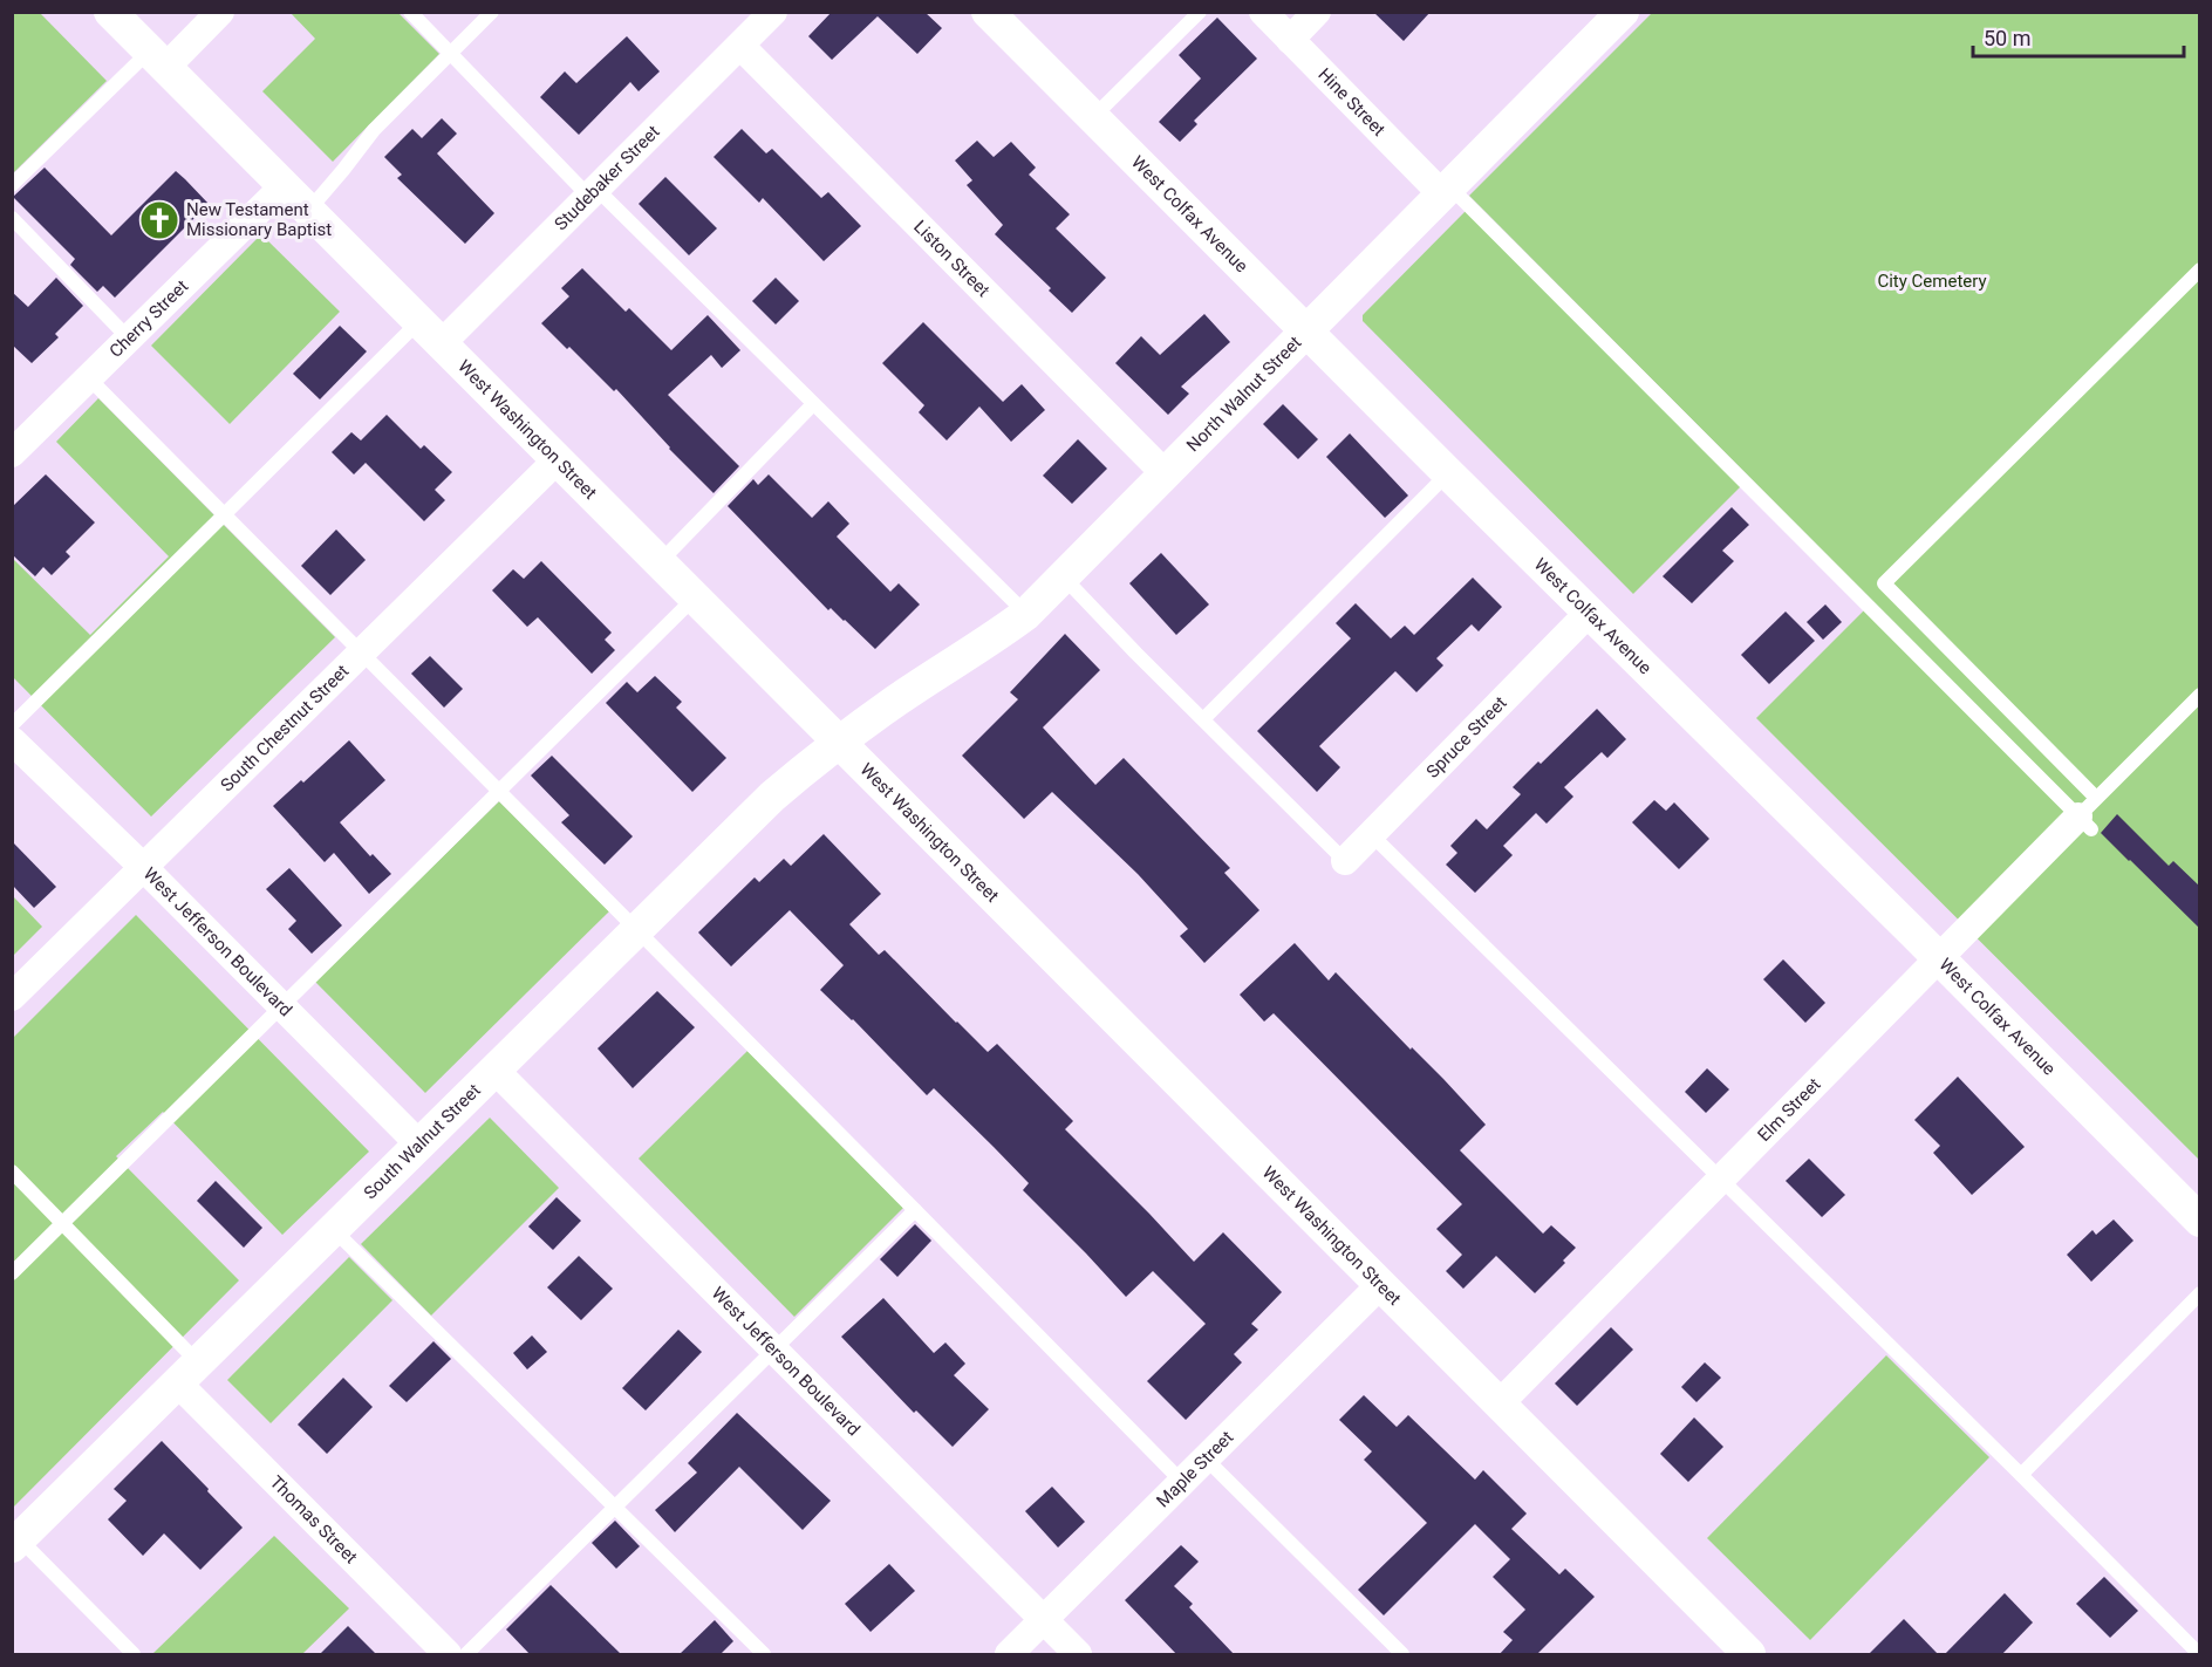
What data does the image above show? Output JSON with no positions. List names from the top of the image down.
{
  "streets": {
    "street": [
      "Hine Street",
      "Studebaker Street",
      "West Colfax Avenue",
      "Liston Street",
      "Cherry Street",
      "North Walnut Street",
      "West Washington Street",
      "South Chestnut Street",
      "Spruce Street",
      "West Jefferson Boulevard",
      "Elm Street",
      "South Walnut Street",
      "Maple Street",
      "Thomas Street"
    ]
  },
  "crossings": [
    ["Hine Street", "North Walnut Street"],
    ["Studebaker Street", "Liston Street"],
    ["Studebaker Street", "West Washington Street"],
    ["West Colfax Avenue", "North Walnut Street"],
    ["West Colfax Avenue", "Spruce Street"],
    ["West Colfax Avenue", "Elm Street"],
    ["Liston Street", "North Walnut Street"],
    ["Cherry Street", "West Washington Street"],
    ["North Walnut Street", "West Washington Street"],
    ["North Walnut Street", "South Walnut Street"],
    ["West Washington Street", "South Chestnut Street"],
    ["West Washington Street", "Elm Street"],
    ["West Washington Street", "South Walnut Street"],
    ["West Washington Street", "Maple Street"],
    ["South Chestnut Street", "West Jefferson Boulevard"],
    ["West Jefferson Boulevard", "South Walnut Street"],
    ["West Jefferson Boulevard", "Maple Street"],
    ["South Walnut Street", "Thomas Street"]
  ],
  "parks": ["City Cemetery"],
  "places": {
    "church": ["New Testament Missionary Baptist"]
  },
  "scale_bar": "50 m"
}
